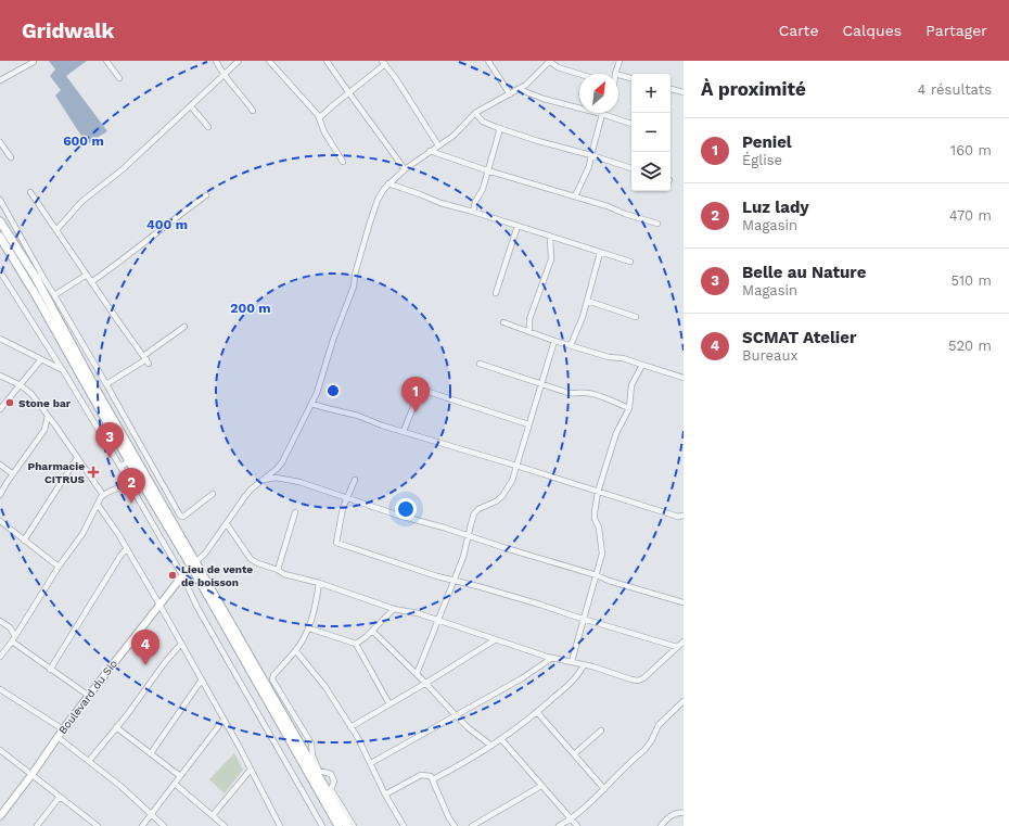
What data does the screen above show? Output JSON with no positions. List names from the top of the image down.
{
  "streets": {
    "street": ["Boulevard du Sio"]
  },
  "places": {
    "other": ["Stone bar", "Lieu de vente de boisson"],
    "health": ["Pharmacie CITRUS"]
  },
  "north": "top right",
  "page": {
    "header": "Gridwalk",
    "nav": ["Carte", "Calques", "Partager"],
    "heading": ["À proximité", "4 résultats"],
    "map_buttons": ["+", "−"],
    "list": [
      {
        "mark": "1",
        "name": "Peniel",
        "note": "Église",
        "value": "160 m"
      },
      {
        "mark": "2",
        "name": "Luz lady",
        "note": "Magasin",
        "value": "470 m"
      },
      {
        "mark": "3",
        "name": "Belle au Nature",
        "note": "Magasin",
        "value": "510 m"
      },
      {
        "mark": "4",
        "name": "SCMAT Atelier",
        "note": "Bureaux",
        "value": "520 m"
      }
    ],
    "pins": [
      "1",
      "3",
      "2",
      "4"
    ]
  },
  "rings": ["600 m", "400 m", "200 m"]
}
